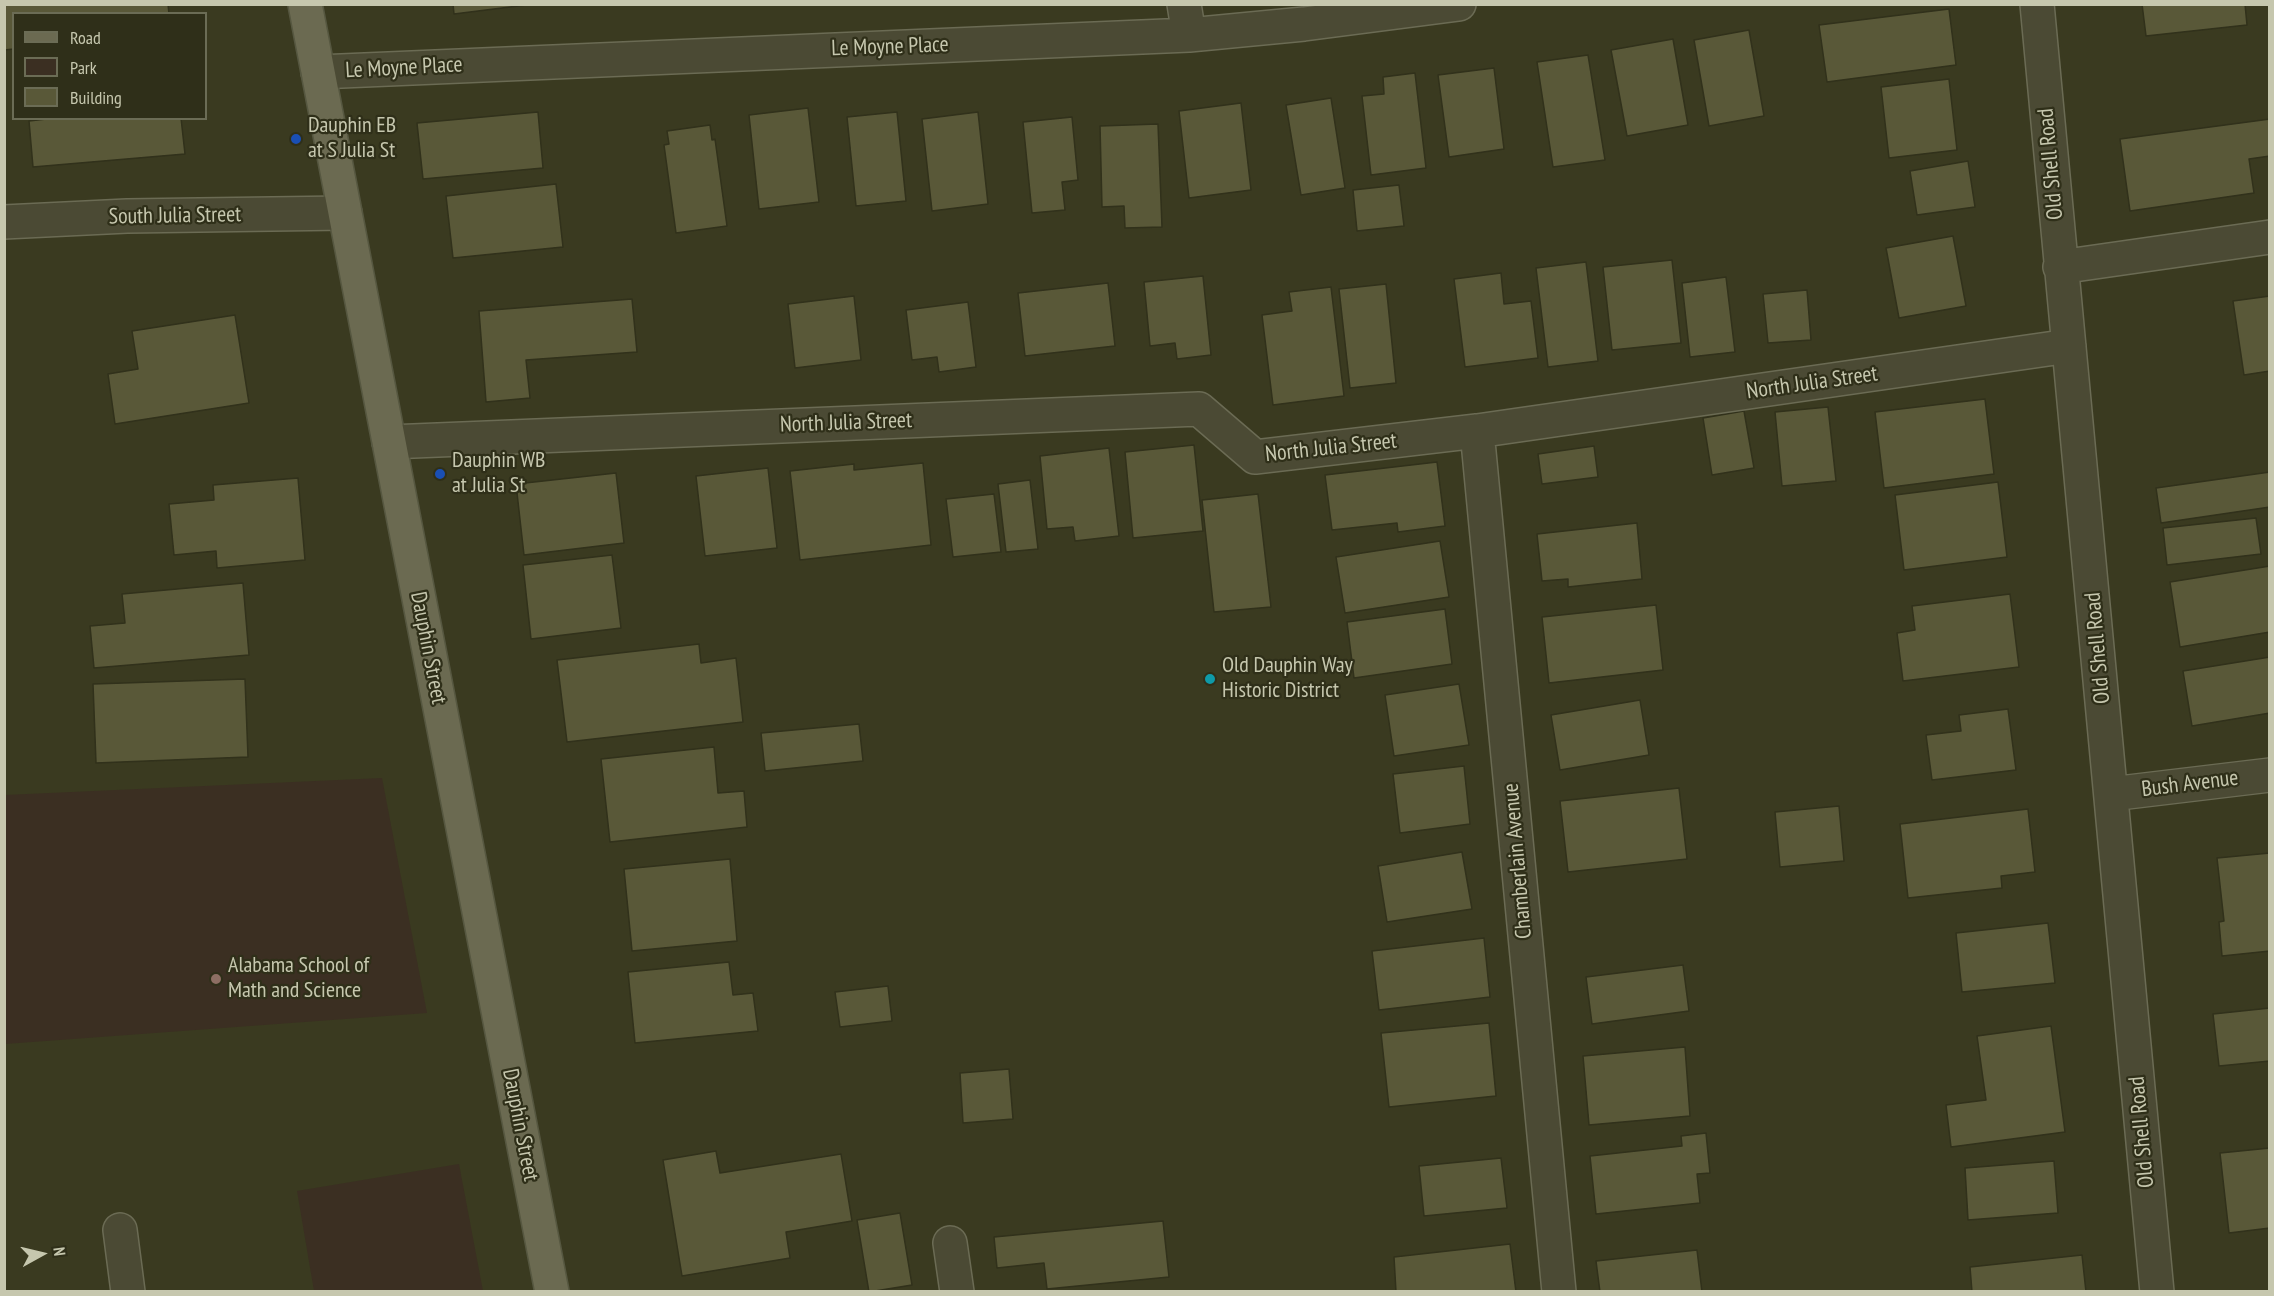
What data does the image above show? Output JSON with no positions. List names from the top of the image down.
{
  "streets": {
    "main road": ["Dauphin Street"],
    "street": [
      "Le Moyne Place",
      "Old Shell Road",
      "South Julia Street",
      "North Julia Street",
      "Bush Avenue",
      "Chamberlain Avenue"
    ]
  },
  "crossings": [
    ["Le Moyne Place", "Dauphin Street"],
    ["Old Shell Road", "North Julia Street"],
    ["Old Shell Road", "Bush Avenue"],
    ["South Julia Street", "Dauphin Street"],
    ["North Julia Street", "Dauphin Street"],
    ["North Julia Street", "Chamberlain Avenue"]
  ],
  "places": [
    "Dauphin EB at S Julia St",
    "Dauphin WB at Julia St",
    "Old Dauphin Way Historic District",
    "Alabama School of Math and Science"
  ],
  "legend": ["Road", "Park", "Building"],
  "north": "right"
}
